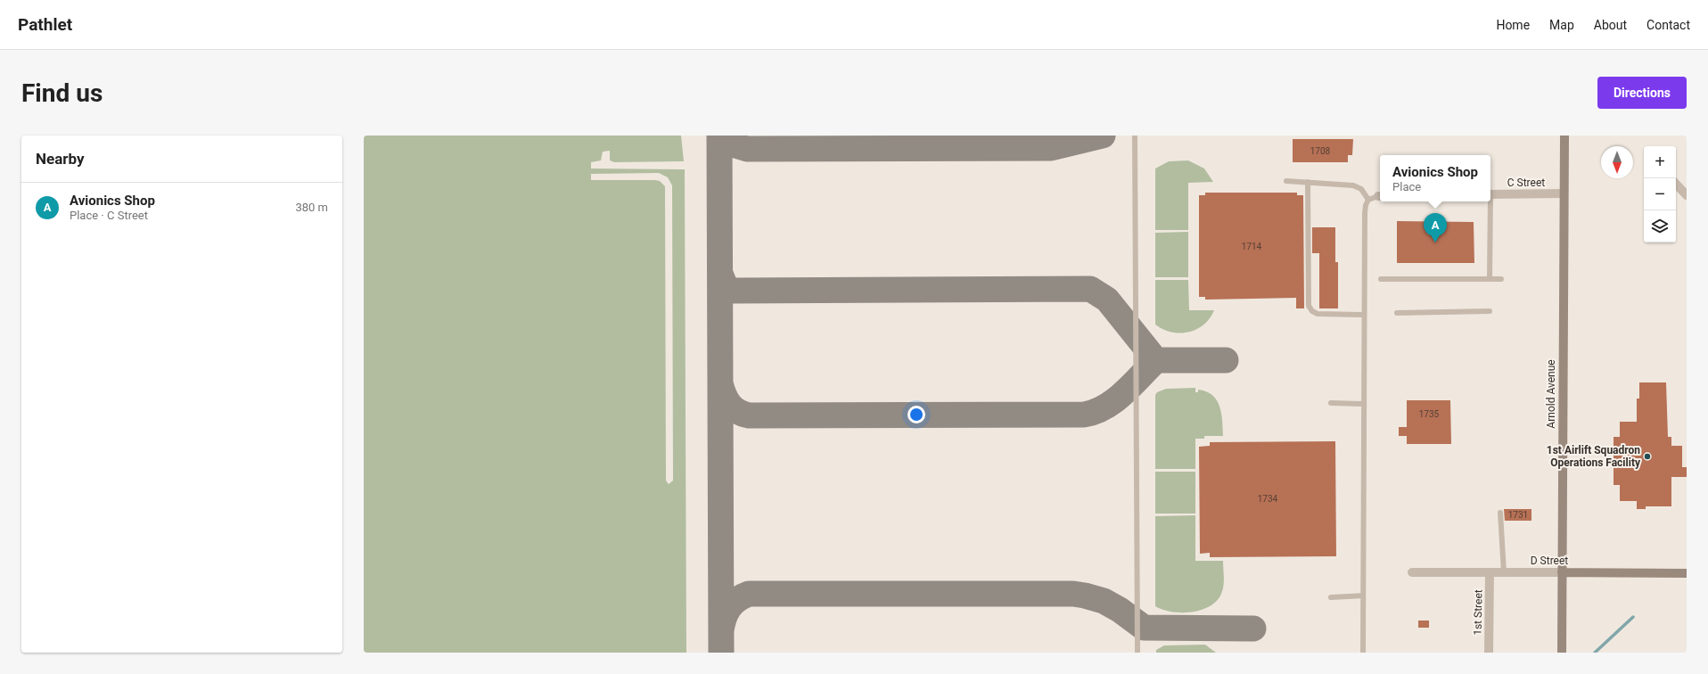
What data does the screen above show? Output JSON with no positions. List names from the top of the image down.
{
  "streets": {
    "street": [
      "C Street",
      "Arnold Avenue",
      "D Street",
      "1st Street"
    ]
  },
  "crossings": [
    ["C Street", "Arnold Avenue"],
    ["Arnold Avenue", "D Street"],
    ["D Street", "1st Street"]
  ],
  "places": ["1st Airlift Squadron Operations Facility"],
  "house_numbers": [
    "1708",
    "1714",
    "1735",
    "1734",
    "1731"
  ],
  "north": "bottom",
  "page": {
    "header": "Pathlet",
    "nav": [
      "Home",
      "Map",
      "About",
      "Contact"
    ],
    "buttons": "Directions",
    "title": "Find us",
    "heading": "Nearby",
    "map_buttons": ["+", "−"],
    "popup": ["Avionics Shop", "Place"],
    "list": [
      {
        "mark": "A",
        "name": "Avionics Shop",
        "note": "Place · C Street",
        "value": "380 m"
      }
    ],
    "pins": "A"
  }
}
